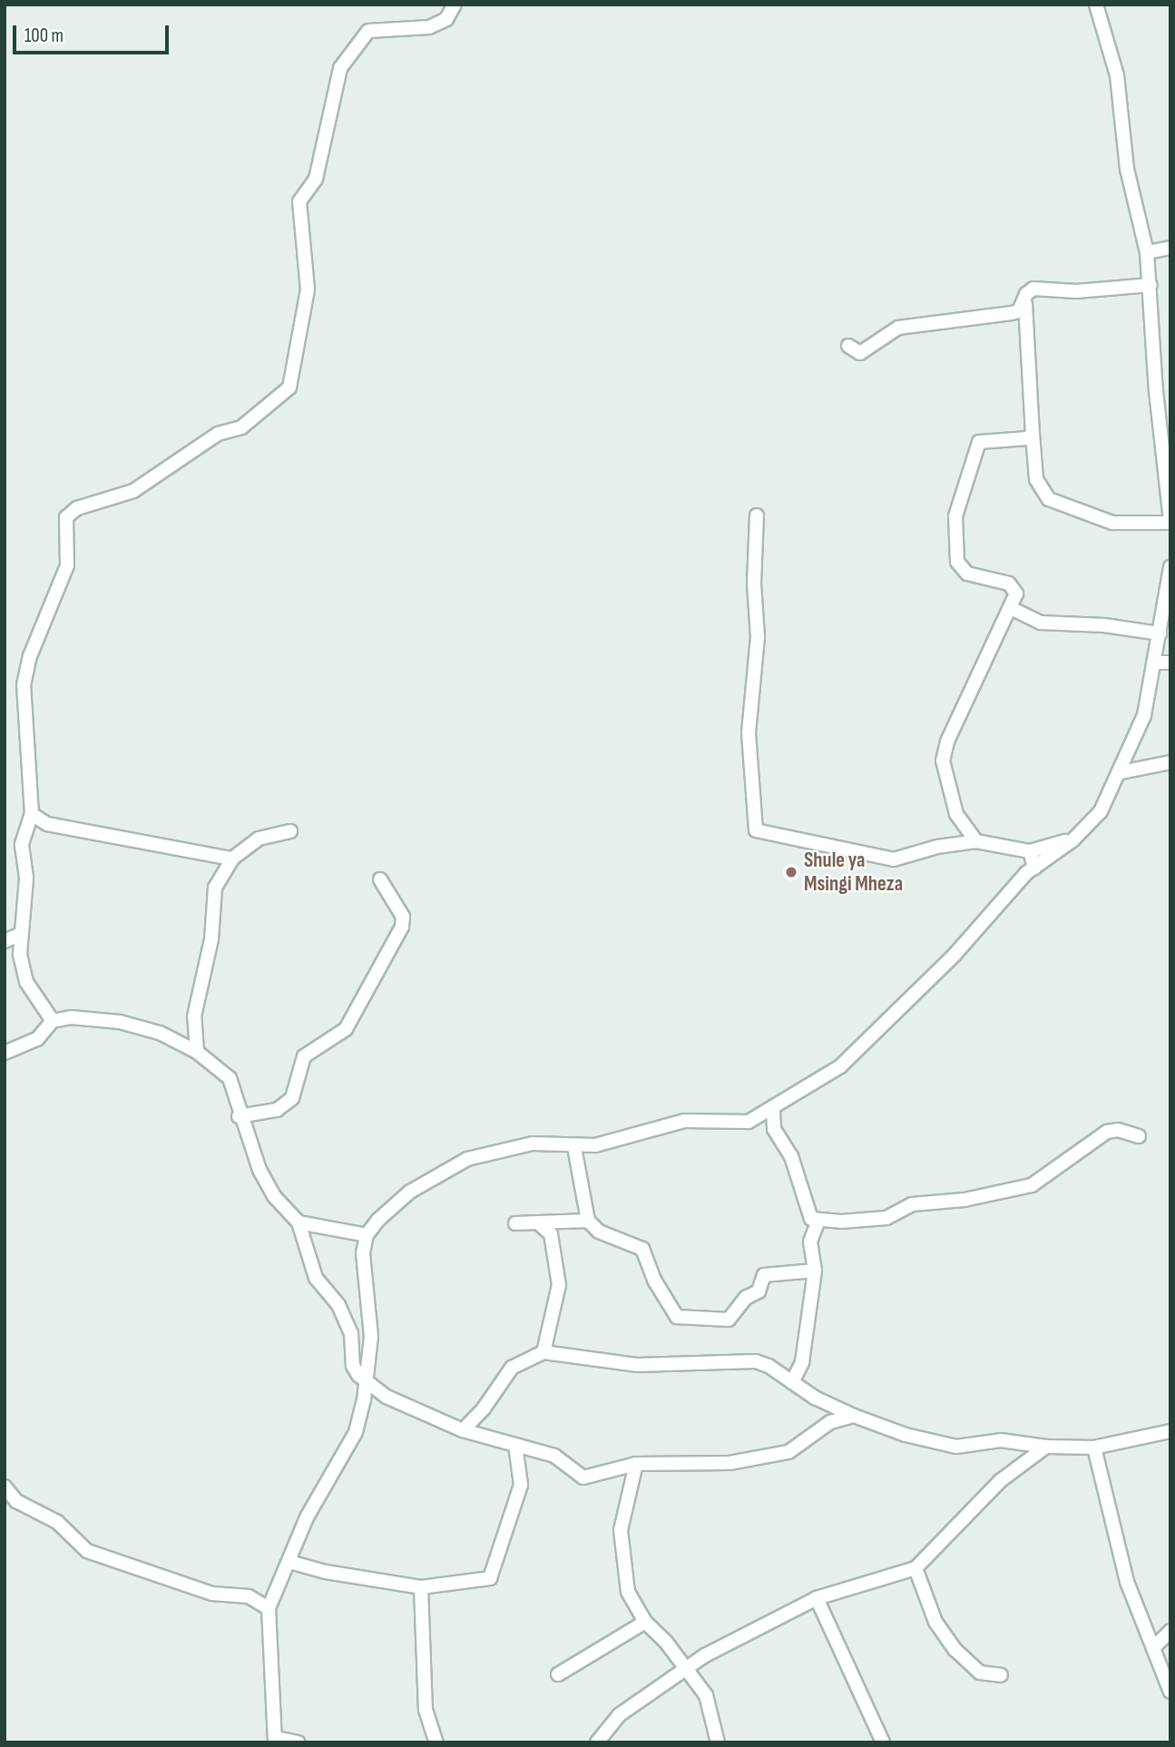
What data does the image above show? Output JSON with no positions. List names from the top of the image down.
{
  "places": ["Shule ya Msingi Mheza"],
  "scale_bar": "100 m"
}
